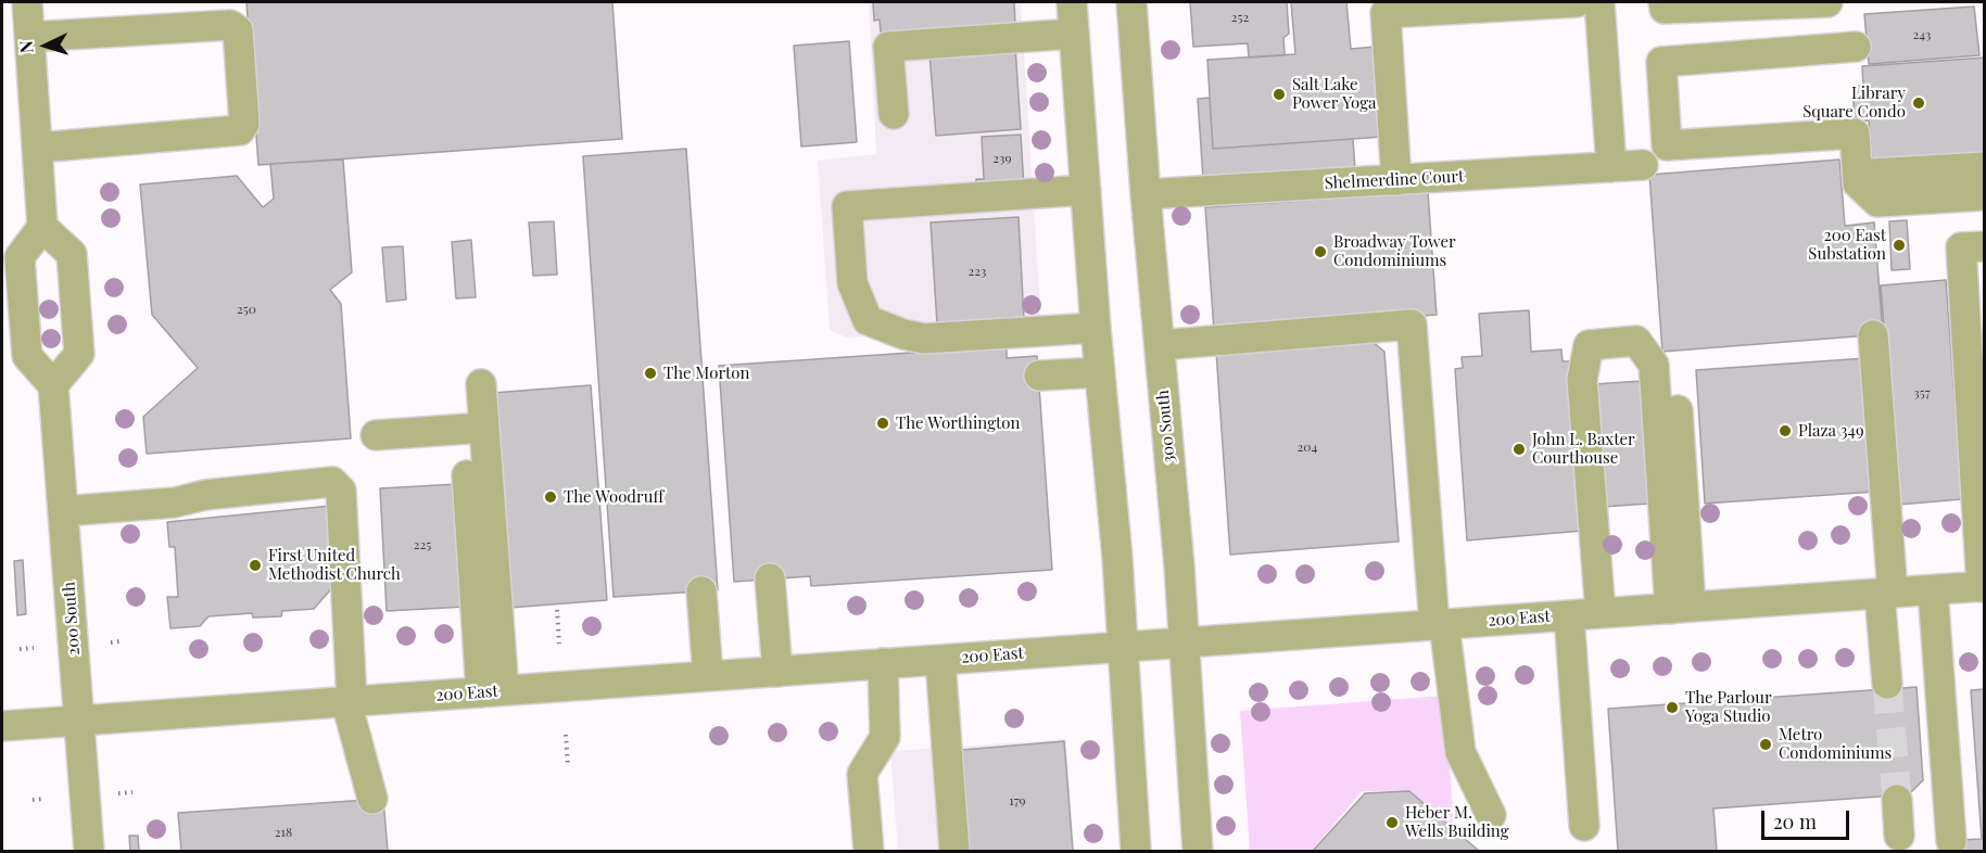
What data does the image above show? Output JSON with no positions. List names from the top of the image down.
{
  "streets": {
    "street": [
      "Shelmerdine Court",
      "300 South",
      "200 South",
      "200 East"
    ]
  },
  "crossings": [
    ["Shelmerdine Court", "300 South"],
    ["300 South", "200 East"],
    ["200 South", "200 East"]
  ],
  "places": [
    "Salt Lake Power Yoga",
    "Library Square Condo",
    "200 East Substation",
    "Broadway Tower Condominiums",
    "The Morton",
    "The Worthington",
    "Plaza 349",
    "John L. Baxter Courthouse",
    "The Woodruff",
    "First United Methodist Church",
    "The Parlour Yoga Studio",
    "Metro Condominiums",
    "Heber M. Wells Building"
  ],
  "house_numbers": [
    "252",
    "243",
    "239",
    "223",
    "250",
    "357",
    "204",
    "225",
    "179",
    "218"
  ],
  "scale_bar": "20 m",
  "north": "left"
}
